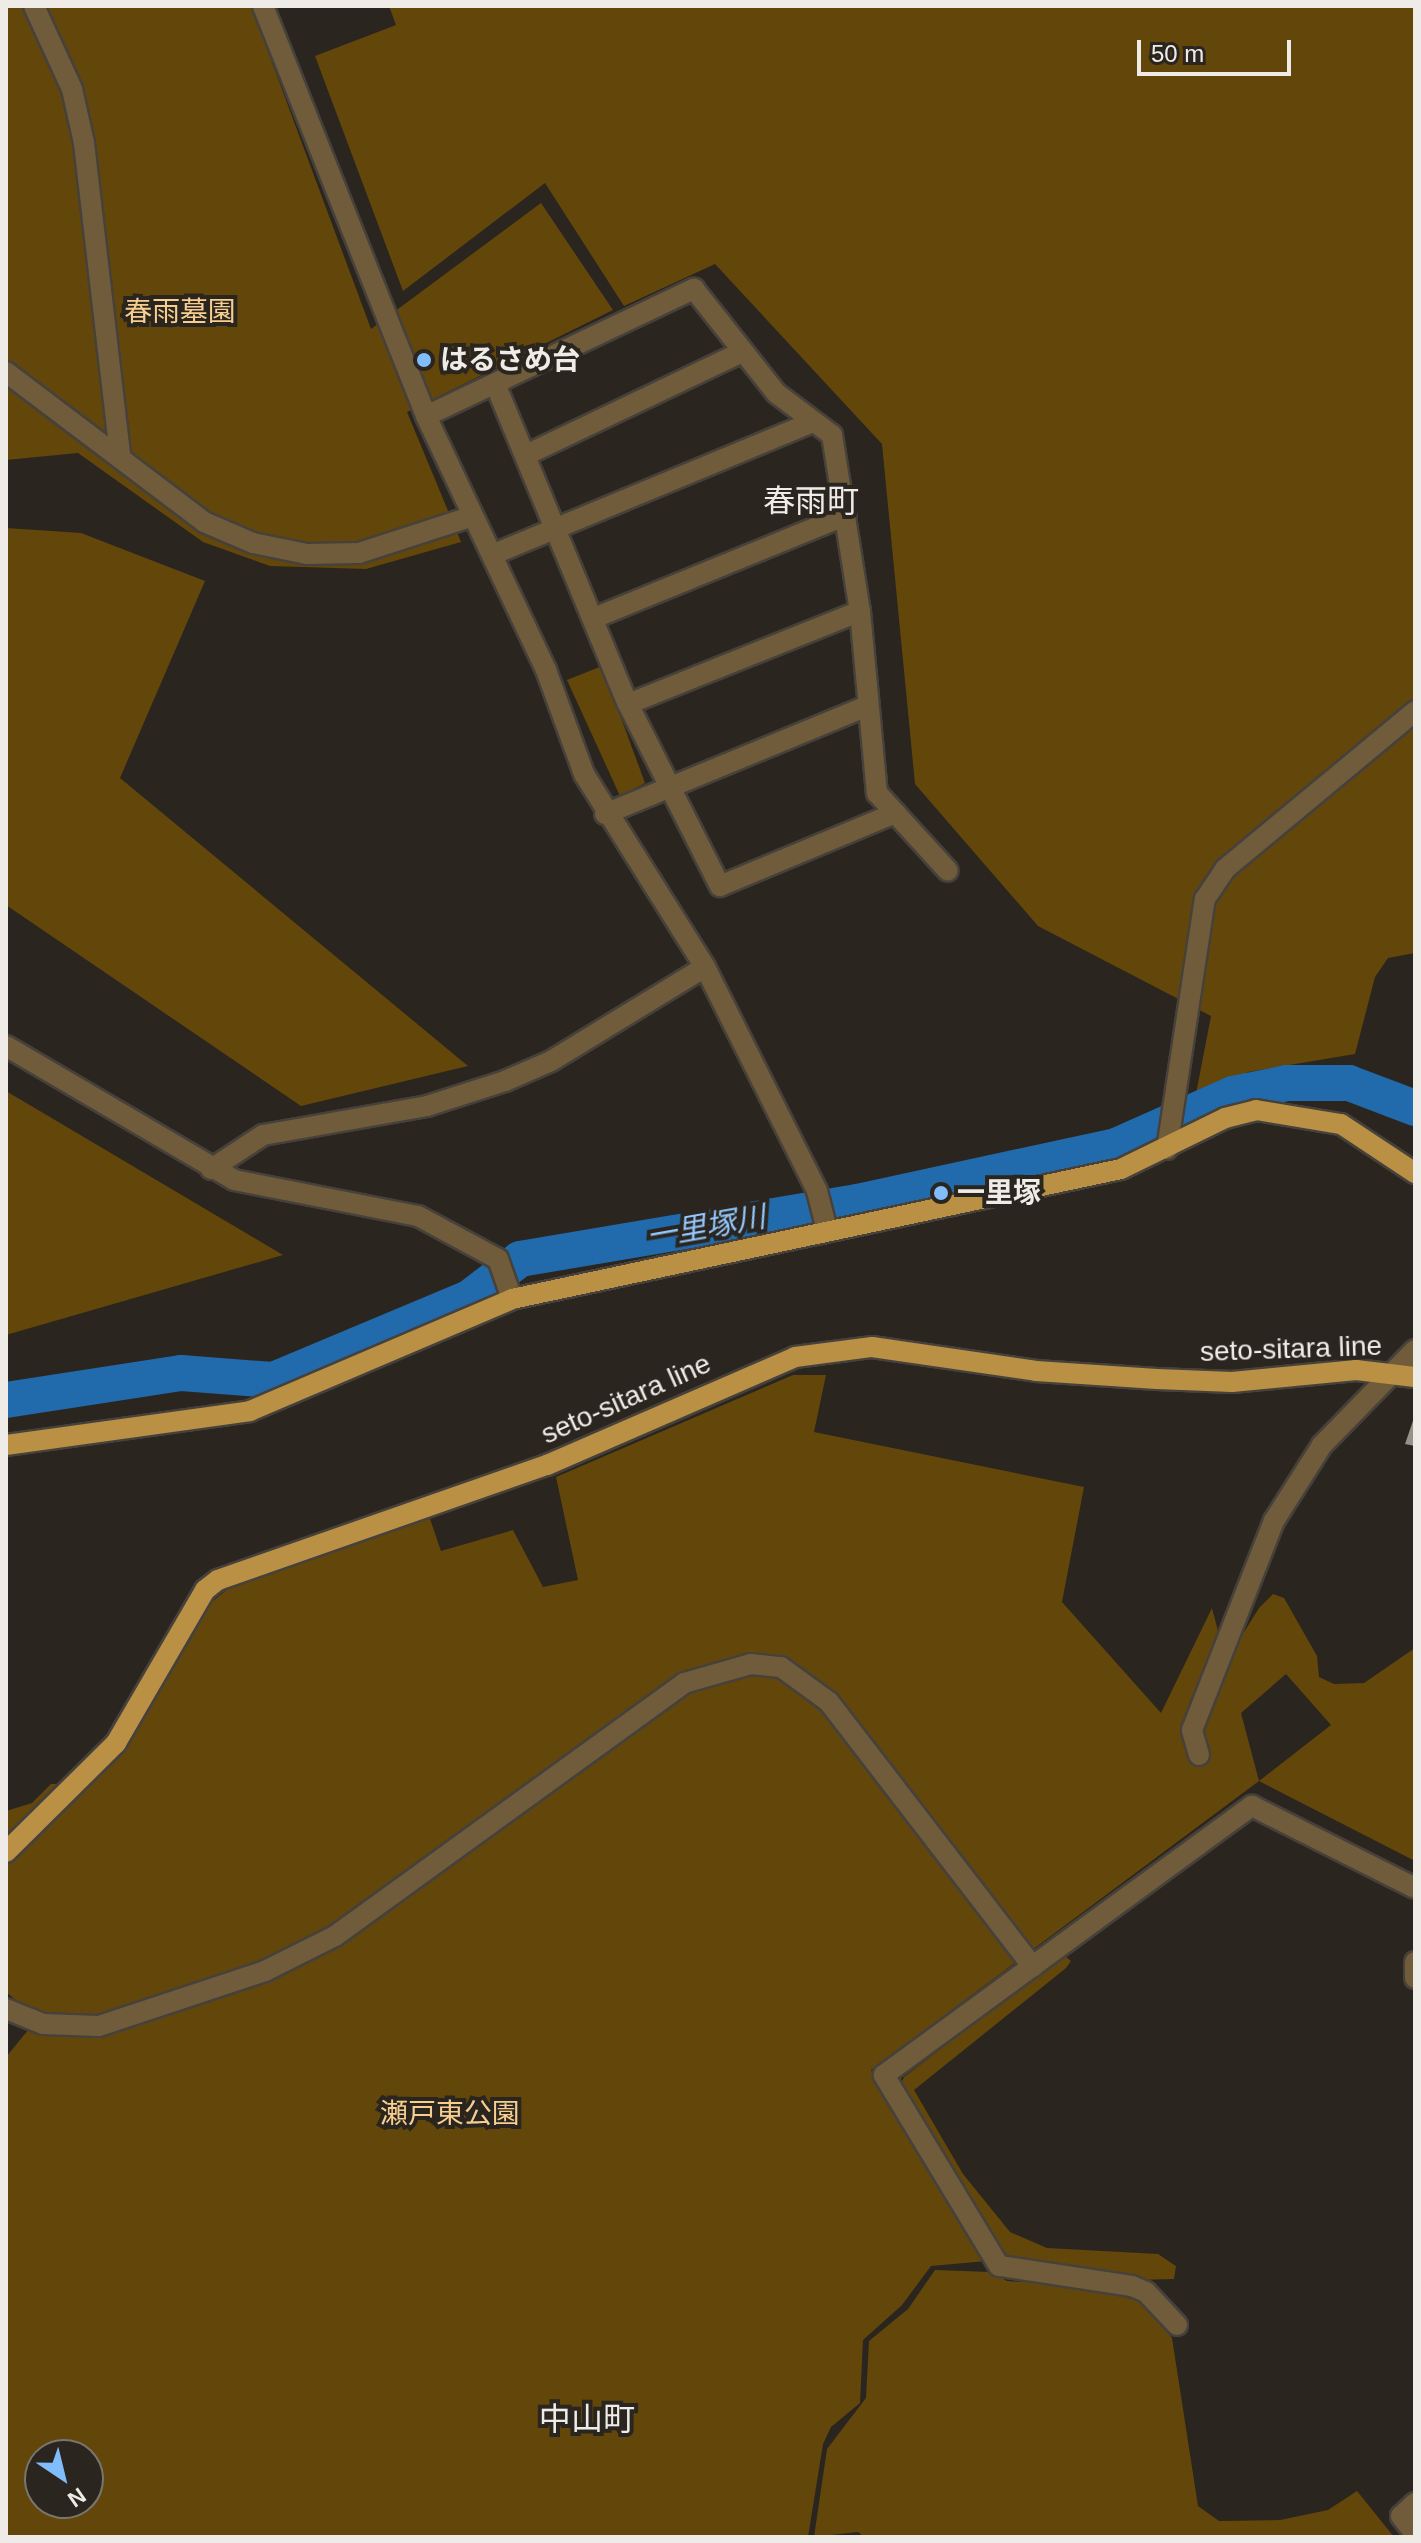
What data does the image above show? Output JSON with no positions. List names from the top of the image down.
{
  "streets": {
    "main road": ["seto-sitara line"]
  },
  "districts": ["春雨町", "中山町"],
  "water": ["一里塚川"],
  "parks": ["春雨墓園", "瀬戸東公園"],
  "places": ["はるさめ台", "一里塚"],
  "scale_bar": "50 m",
  "north": "bottom right"
}
